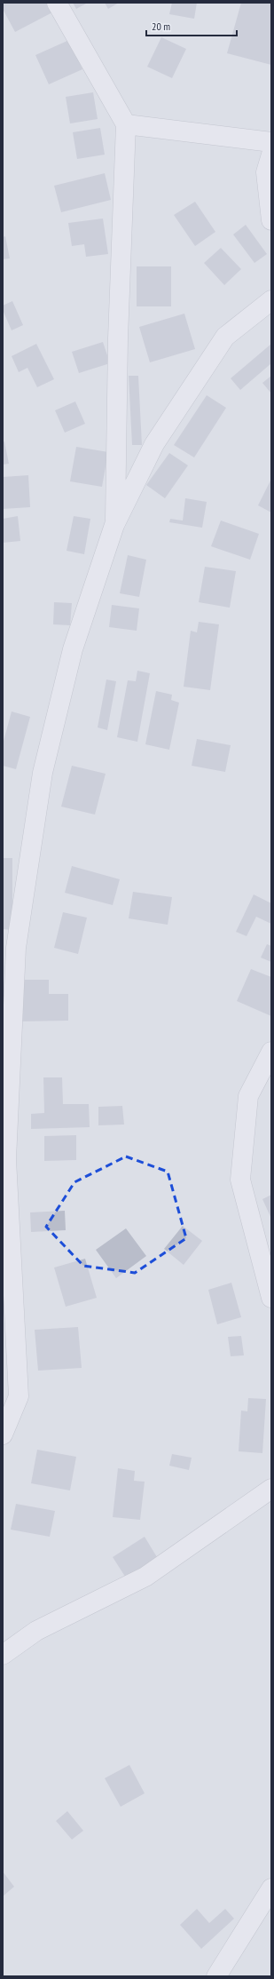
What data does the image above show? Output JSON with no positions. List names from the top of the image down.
{
  "scale_bar": "20 m"
}
